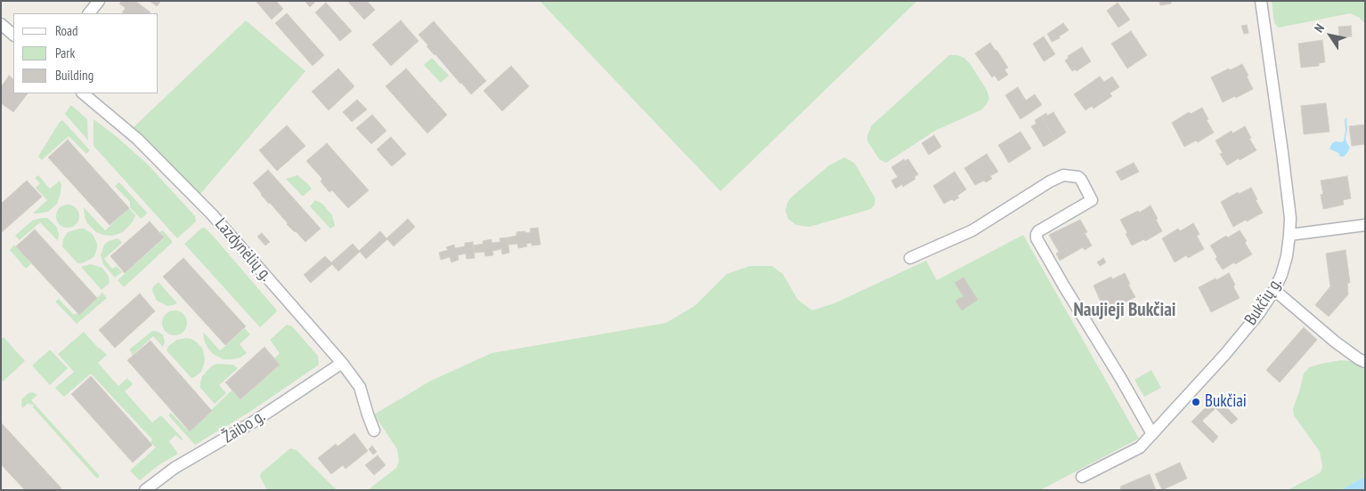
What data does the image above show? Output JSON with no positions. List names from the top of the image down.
{
  "streets": {
    "street": ["Lazdynėlių g.", "Bukčių g.", "Žaibo g."]
  },
  "crossings": [
    ["Lazdynėlių g.", "Žaibo g."]
  ],
  "districts": ["Naujieji Bukčiai"],
  "places": ["Bukčiai"],
  "legend": ["Road", "Park", "Building"],
  "north": "top left"
}
